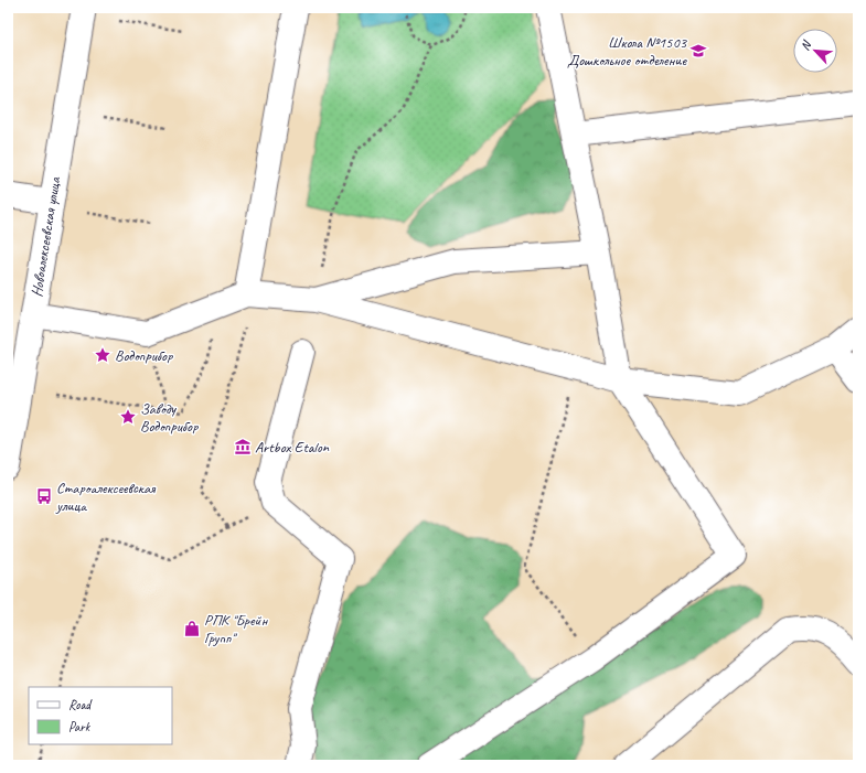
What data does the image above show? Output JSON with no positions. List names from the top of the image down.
{
  "streets": {
    "street": ["Новоалексеевская улица"]
  },
  "places": {
    "school or university": ["Школа №1503 Дошкольное отделение"],
    "place": ["Водоприбор", "Заводу Водоприбор"],
    "museum": ["Artbox Etalon"],
    "bus stop": ["Староалексеевская улица"],
    "shop": ["РПК \"Брейн Групп\""]
  },
  "legend": ["Road", "Park"],
  "north": "top left"
}
